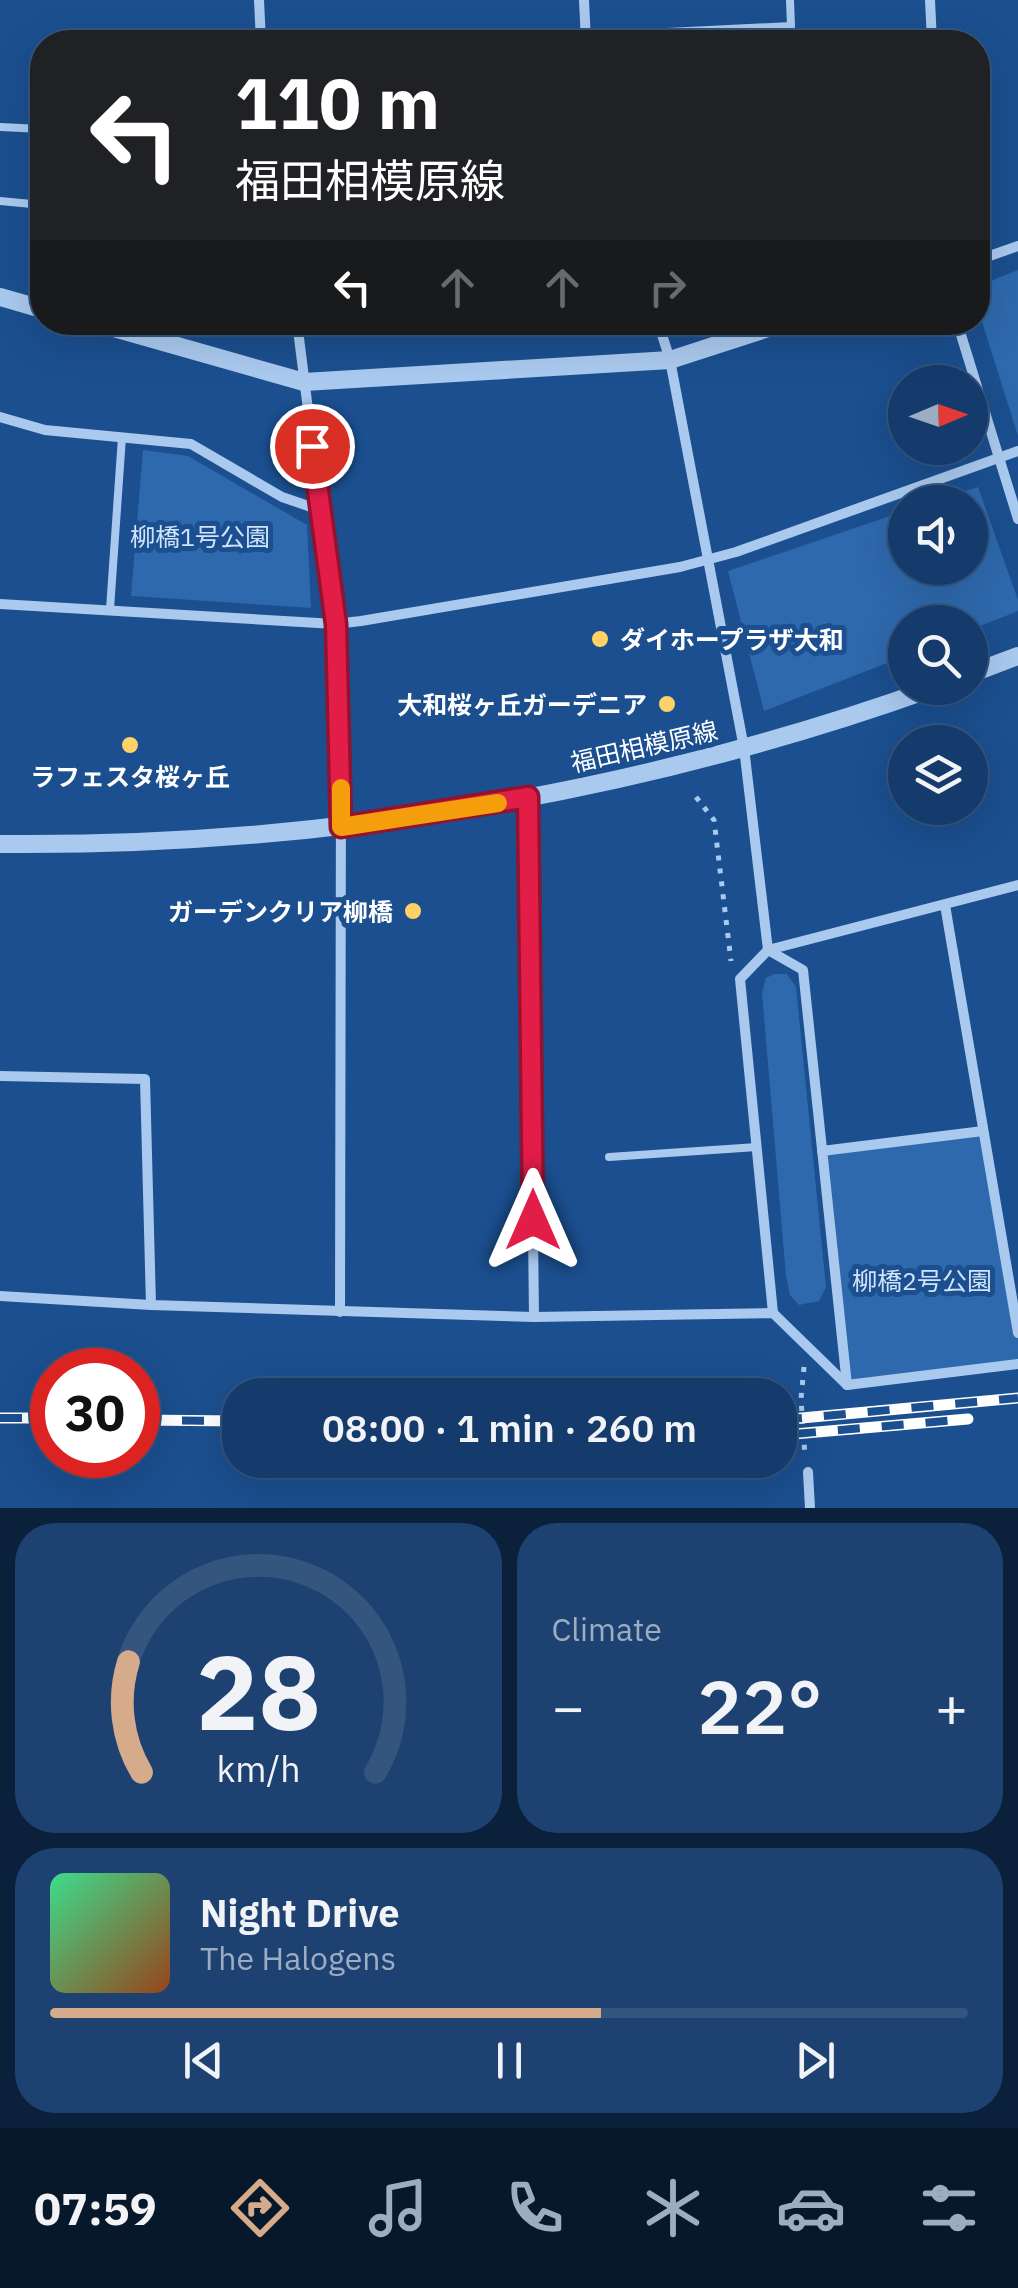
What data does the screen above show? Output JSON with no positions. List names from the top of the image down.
{
  "streets": {
    "street": ["福田相模原線"]
  },
  "parks": ["柳橋1号公園", "柳橋2号公園"],
  "places": [
    "ダイホープラザ大和",
    "大和桜ヶ丘ガーデニア",
    "ラフェスタ桜ヶ丘",
    "ガーデンクリア柳橋"
  ],
  "north": "right",
  "page": {
    "turn": ["110 m", "福田相模原線"],
    "limit": "30",
    "trip": "08:00 · 1 min · 260 m",
    "tile": "Climate",
    "heat": ["−", "22°", "+"],
    "song": ["Night Drive", "The Halogens"],
    "tabs": "07:59",
    "gauge": ["28", "km/h"]
  }
}
